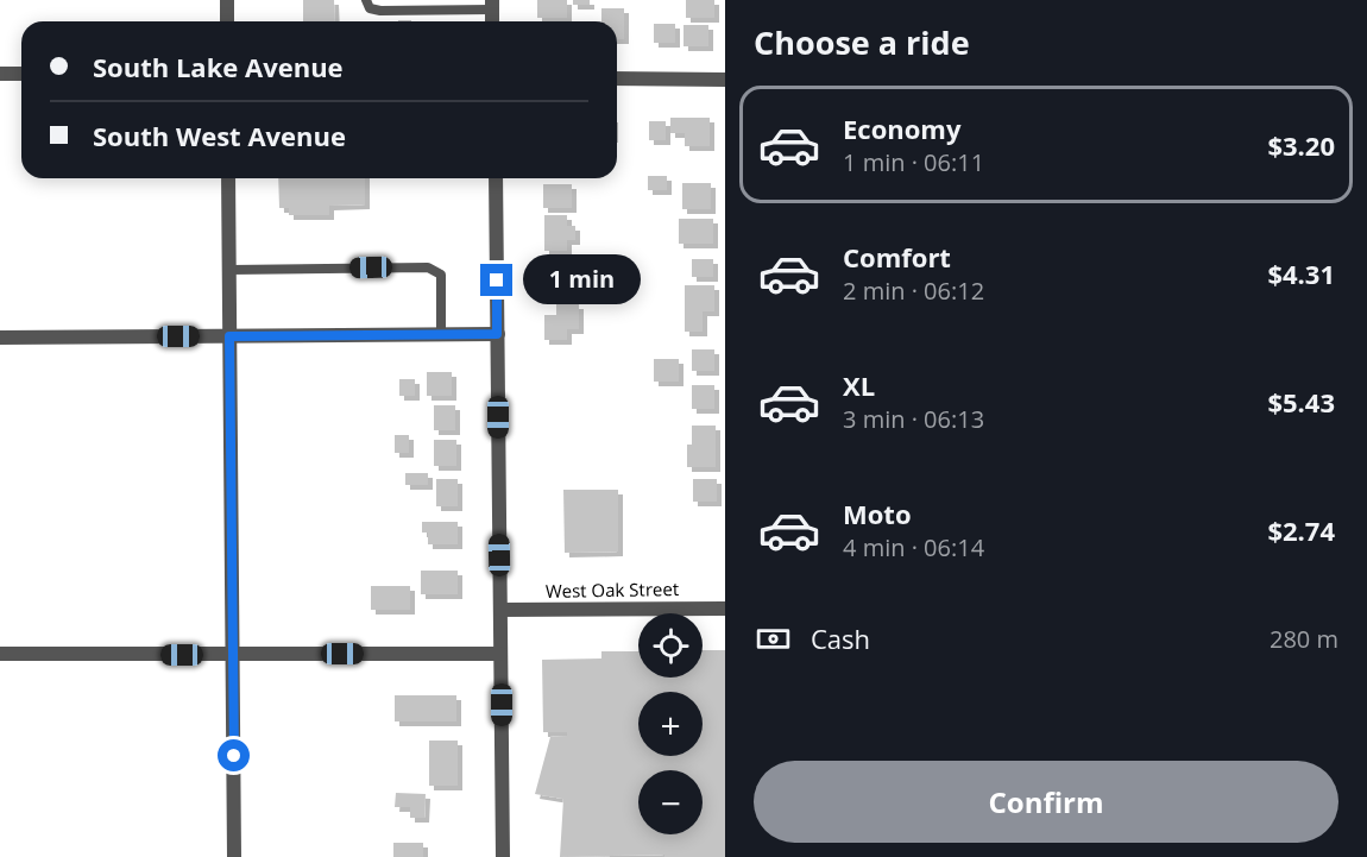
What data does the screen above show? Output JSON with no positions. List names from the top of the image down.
{
  "streets": {
    "street": ["West Oak Street"]
  },
  "page": {
    "heading": "Choose a ride",
    "banner": ["South Lake Avenue", "South West Avenue"],
    "list": [
      {
        "name": "Economy",
        "note": "1 min · 06:11",
        "value": "$3.20"
      },
      {
        "name": "Comfort",
        "note": "2 min · 06:12",
        "value": "$4.31"
      },
      {
        "name": "XL",
        "note": "3 min · 06:13",
        "value": "$5.43"
      },
      {
        "name": "Moto",
        "note": "4 min · 06:14",
        "value": "$2.74"
      }
    ],
    "bubble": "1 min",
    "pay": ["Cash", "280 m"],
    "map_buttons": ["+", "−"],
    "buttons": "Confirm"
  }
}
